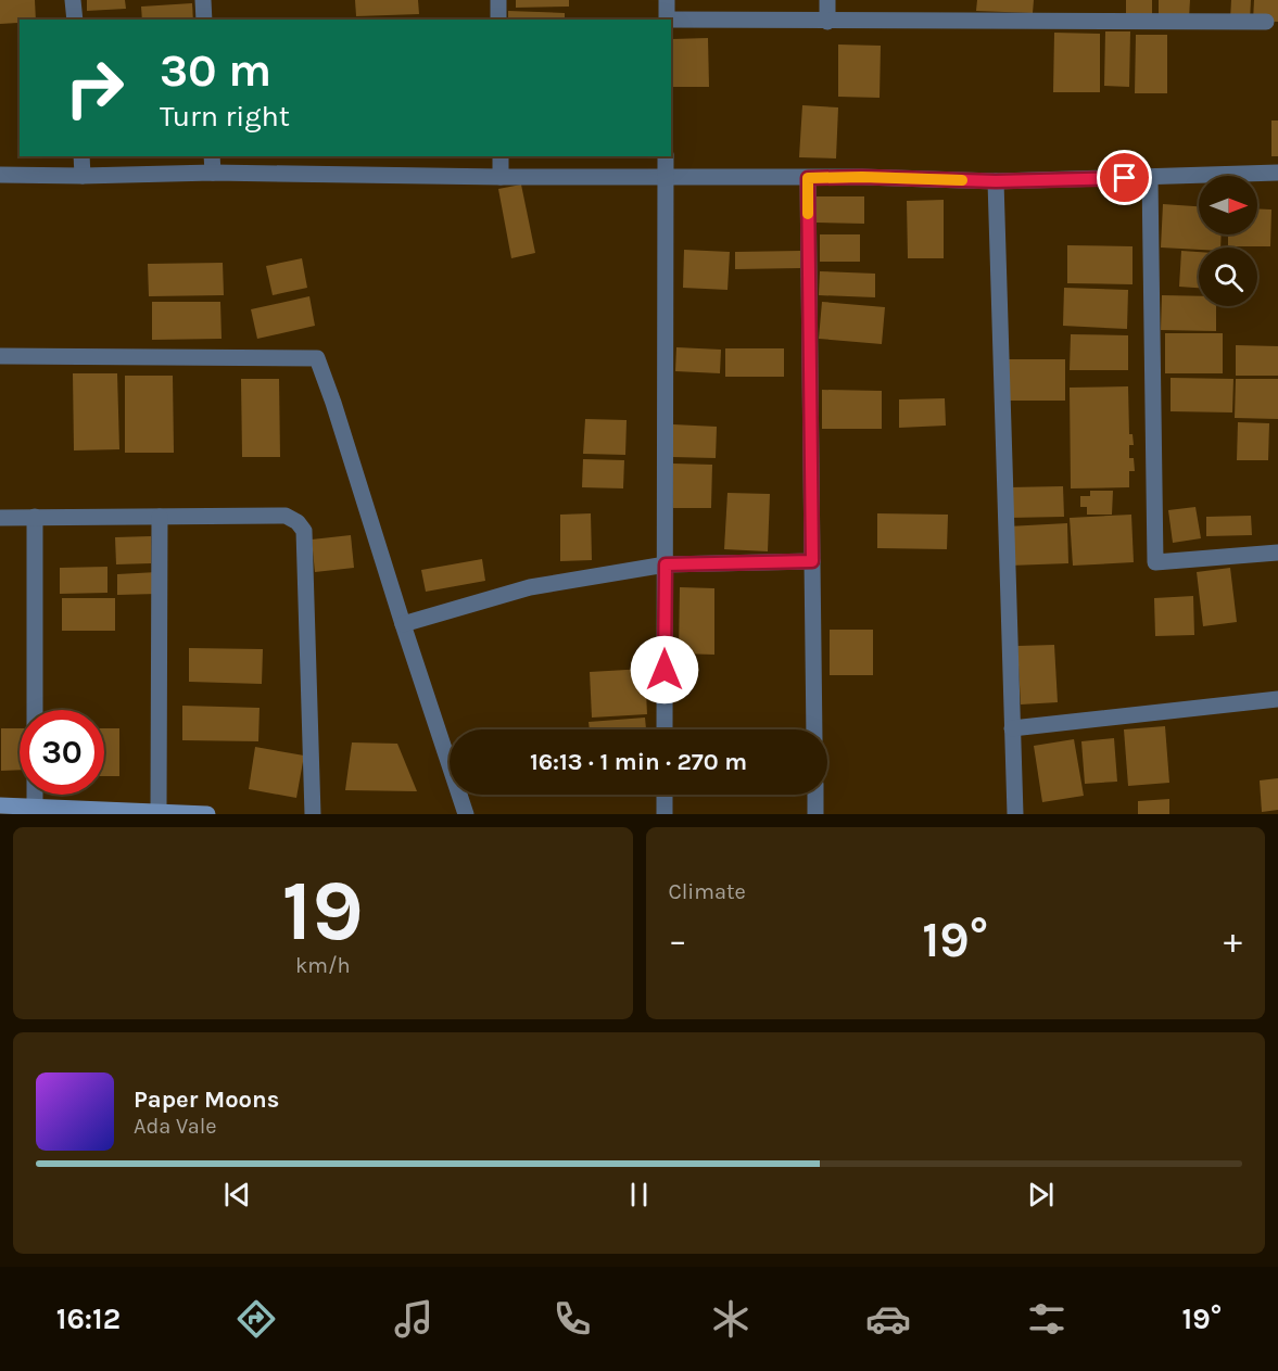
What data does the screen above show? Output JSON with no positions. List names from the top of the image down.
{
  "north": "right",
  "page": {
    "turn": ["30 m", "Turn right"],
    "limit": "30",
    "trip": "16:13 · 1 min · 270 m",
    "tile": [
      ["19", "km/h"],
      "Climate"
    ],
    "heat": ["−", "19°", "+"],
    "song": ["Paper Moons", "Ada Vale"],
    "tabs": ["16:12", "19°"]
  }
}
